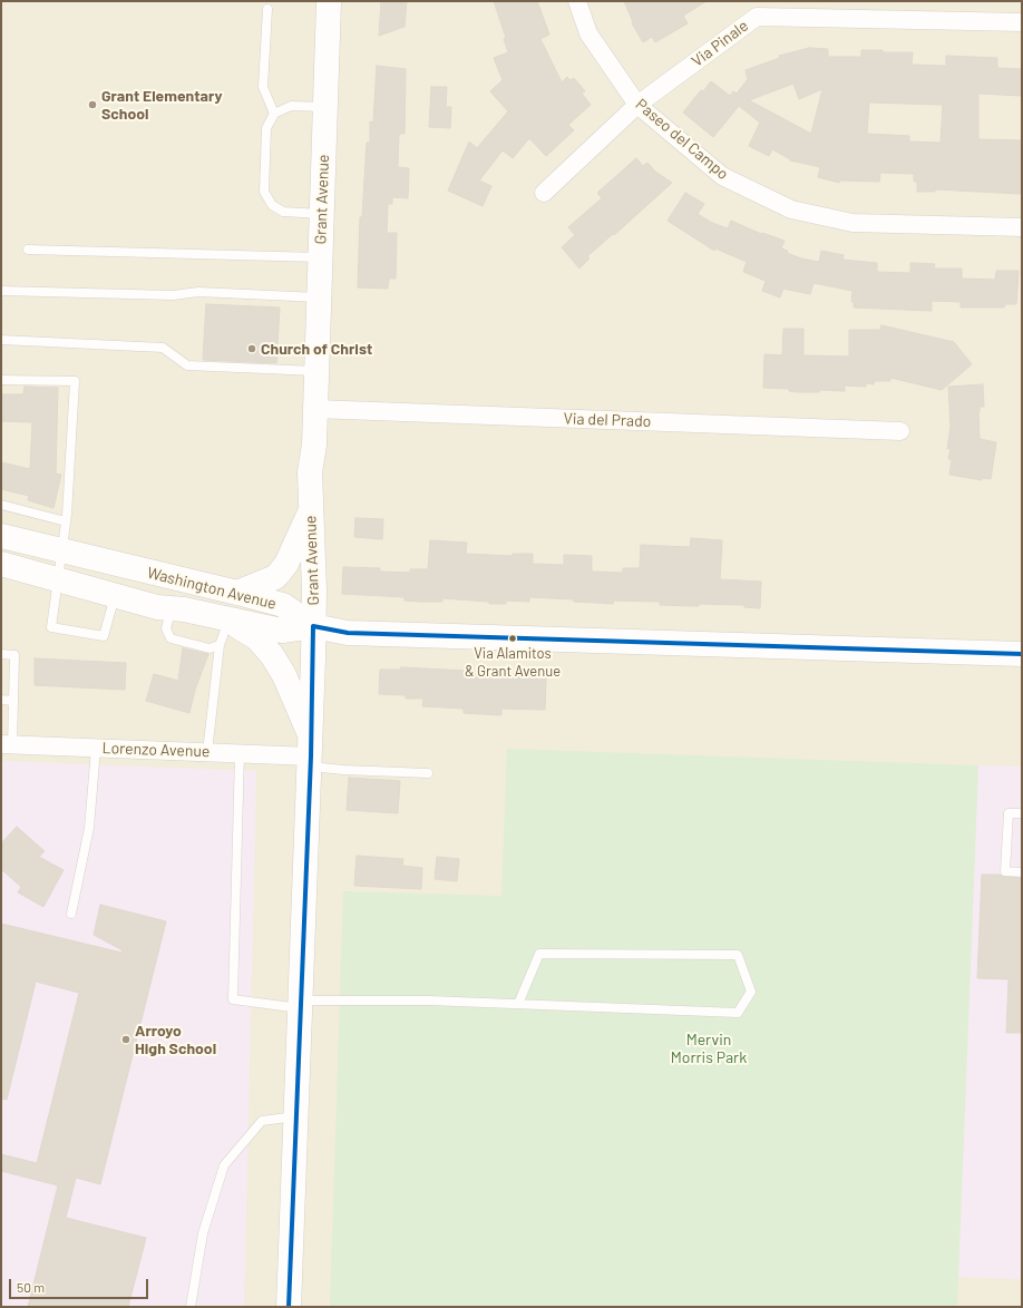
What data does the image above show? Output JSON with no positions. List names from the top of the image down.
{
  "streets": {
    "main road": ["Grant Avenue", "Washington Avenue"],
    "street": [
      "Via Pinale",
      "Paseo del Campo",
      "Via del Prado",
      "Lorenzo Avenue"
    ]
  },
  "crossings": [
    ["Via Pinale", "Paseo del Campo"],
    ["Grant Avenue", "Via del Prado"],
    ["Grant Avenue", "Washington Avenue"],
    ["Grant Avenue", "Lorenzo Avenue"]
  ],
  "parks": ["Mervin Morris Park"],
  "places": [
    "Grant Elementary School",
    "Church of Christ",
    "Via Alamitos & Grant Avenue",
    "Arroyo High School"
  ],
  "scale_bar": "50 m"
}
